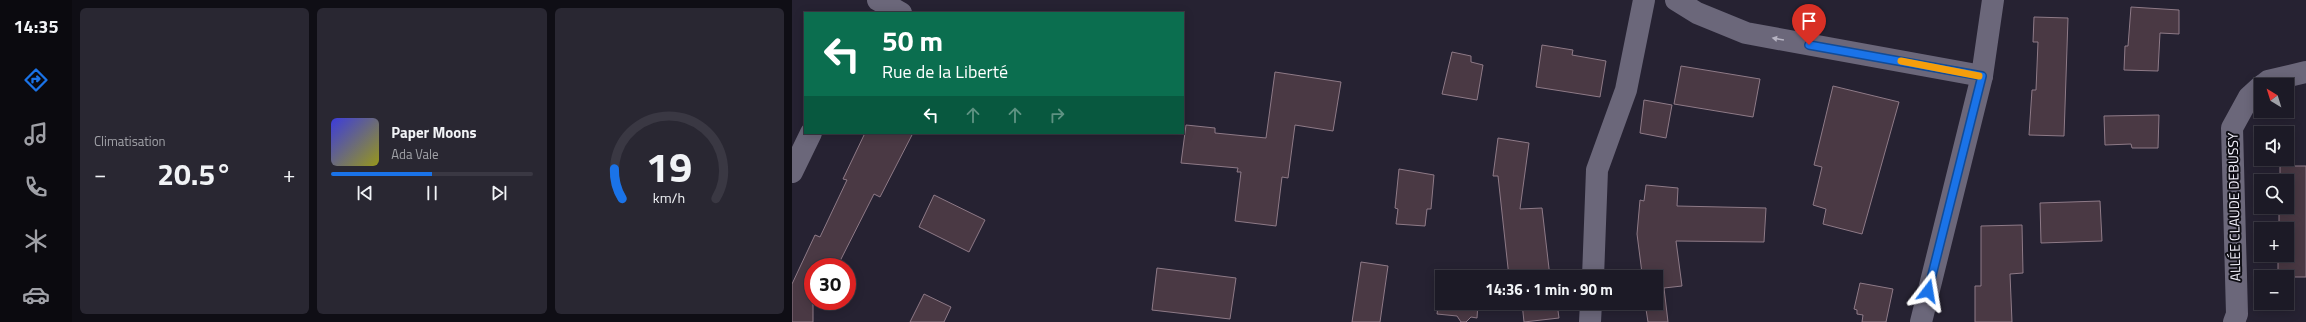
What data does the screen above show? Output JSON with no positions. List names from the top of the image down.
{
  "streets": {
    "street": ["ALLÉE CLAUDE DEBUSSY"]
  },
  "north": "top left",
  "page": {
    "tabs": "14:35",
    "tile": "Climatisation",
    "turn": ["50 m", "Rue de la Liberté"],
    "map_buttons": ["+", "−"],
    "song": ["Paper Moons", "Ada Vale"],
    "heat": ["−", "20.5°", "+"],
    "limit": "30",
    "trip": "14:36 · 1 min · 90 m",
    "gauge": ["19", "km/h"]
  }
}
